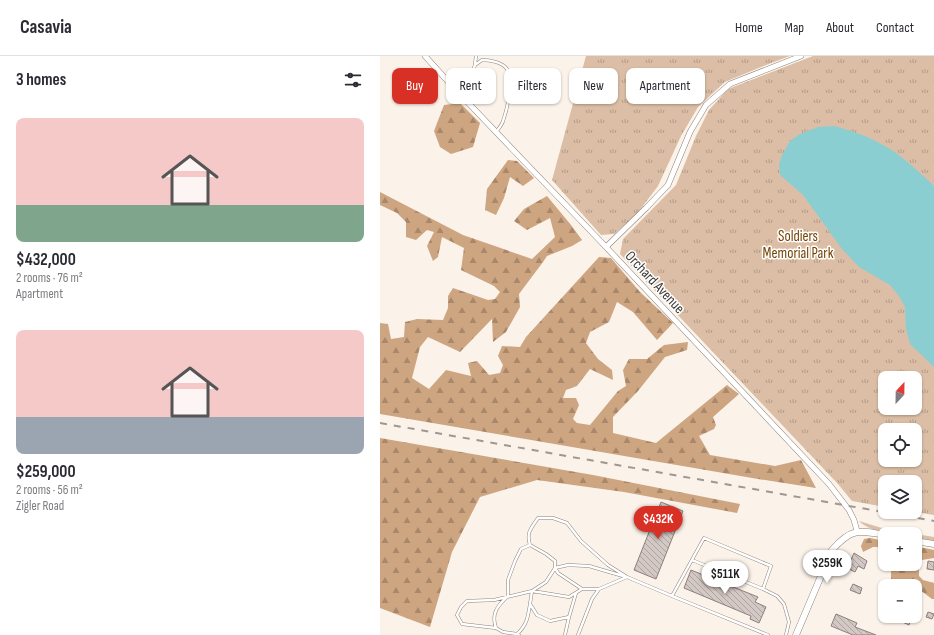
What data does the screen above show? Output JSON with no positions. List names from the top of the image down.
{
  "streets": {
    "street": ["Orchard Avenue"]
  },
  "parks": ["Soldiers Memorial Park"],
  "north": "top",
  "page": {
    "header": "Casavia",
    "nav": [
      "Home",
      "Map",
      "About",
      "Contact"
    ],
    "heading": "3 homes",
    "chip": [
      "Buy",
      "Rent",
      "Filters",
      "New",
      "Apartment"
    ],
    "list": [
      {
        "name": "$432,000",
        "note": "2 rooms · 76 m² · Apartment"
      },
      {
        "name": "$259,000",
        "note": "2 rooms · 56 m² · Zigler Road"
      }
    ],
    "map_buttons": ["+", "−"],
    "price": ["$432K", "$259K", "$511K"]
  }
}
